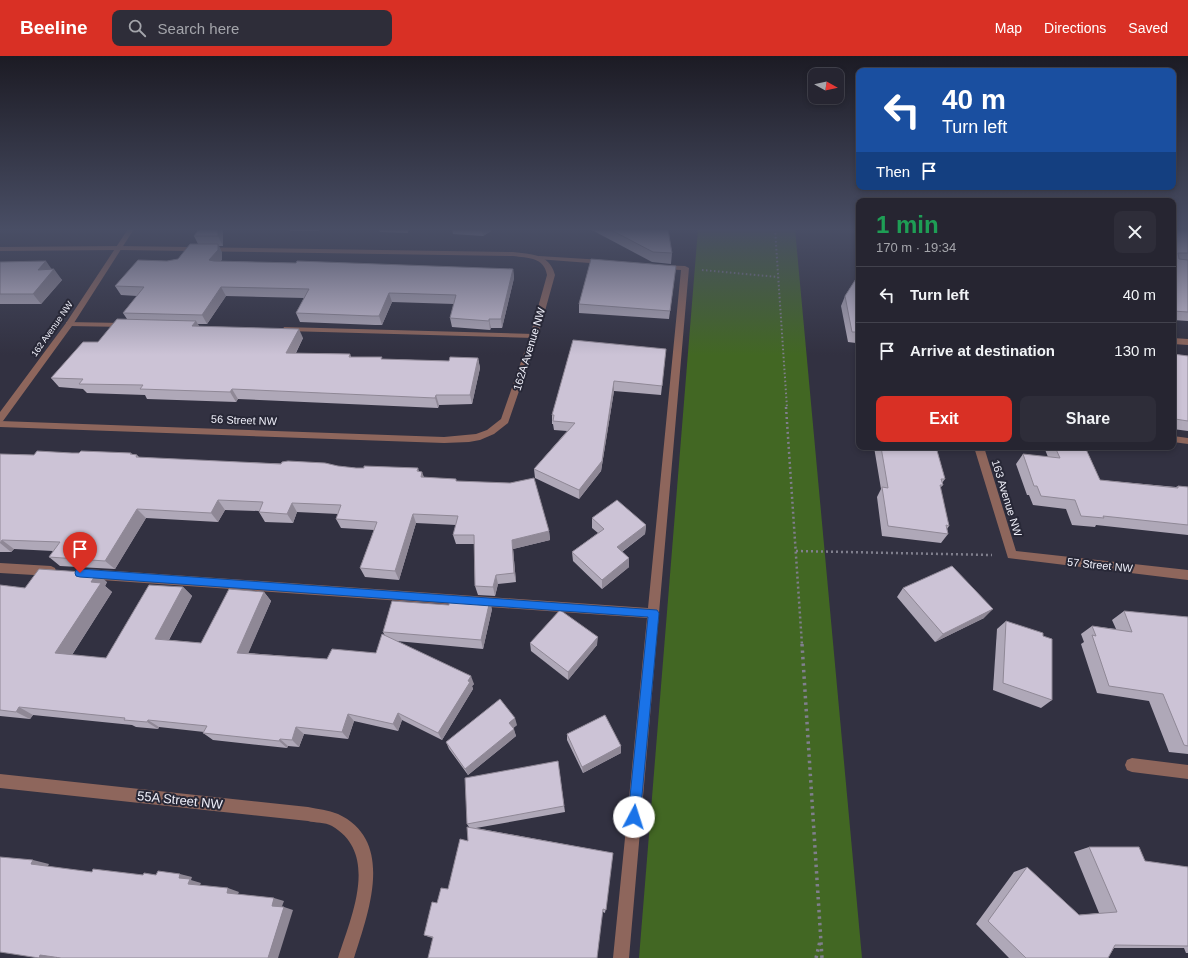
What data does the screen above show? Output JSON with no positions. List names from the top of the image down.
{
  "streets": {
    "street": [
      "162 Avenue NW",
      "162A Avenue NW",
      "56 Street NW",
      "163 Avenue NW",
      "57 Street NW",
      "55A Street NW"
    ]
  },
  "crossings": [
    ["162A Avenue NW", "56 Street NW"],
    ["163 Avenue NW", "57 Street NW"]
  ],
  "north": "right",
  "page": {
    "header": "Beeline",
    "search": "Search here",
    "nav": ["Map", "Directions", "Saved"],
    "turn": ["40 m", "Turn left"],
    "then": "Then",
    "heading": ["1 min", "170 m · 19:34"],
    "list": [
      {
        "name": "Turn left",
        "value": "40 m"
      },
      {
        "name": "Arrive at destination",
        "value": "130 m"
      }
    ],
    "buttons": ["Exit", "Share"]
  }
}
